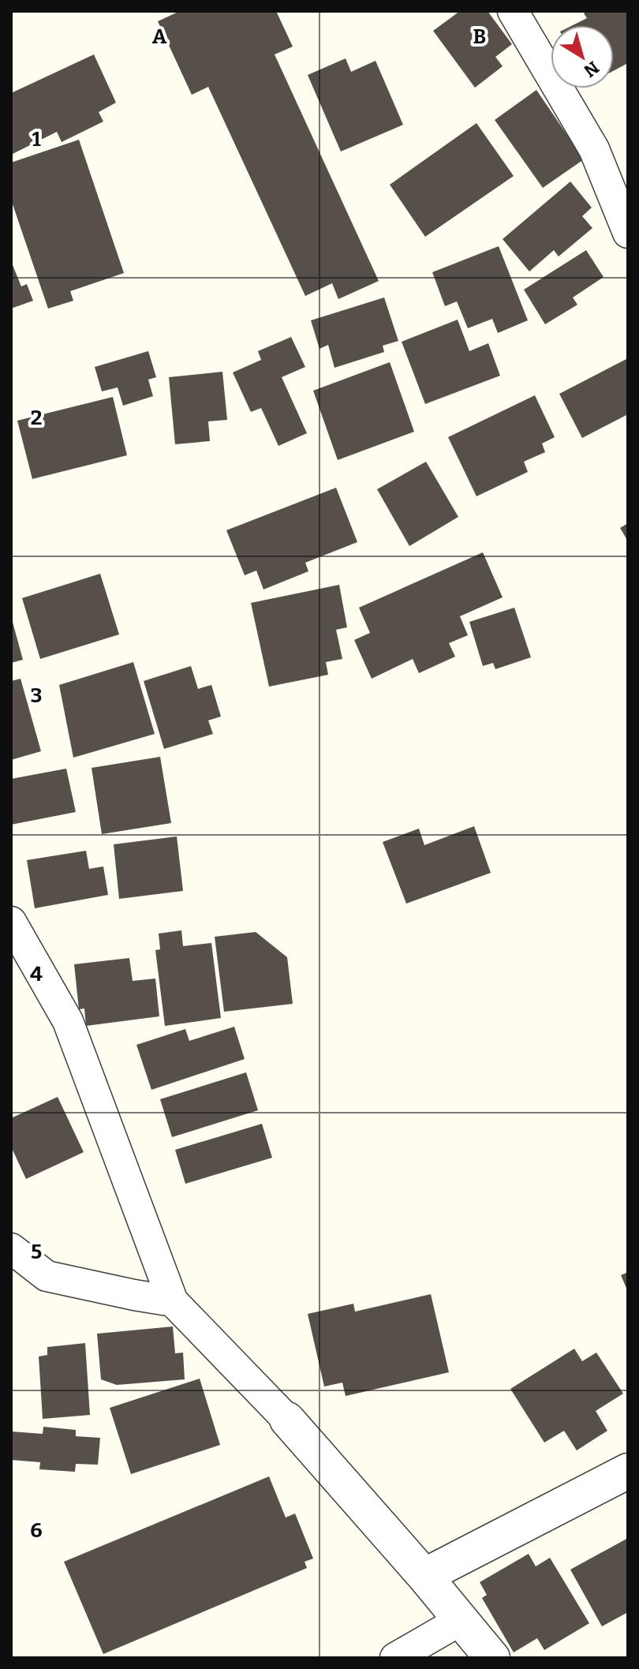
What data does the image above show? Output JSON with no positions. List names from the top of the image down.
{
  "north": "bottom right",
  "grid": {
    "columns": ["A", "B"],
    "rows": [
      "1",
      "2",
      "3",
      "4",
      "5",
      "6"
    ]
  }
}
